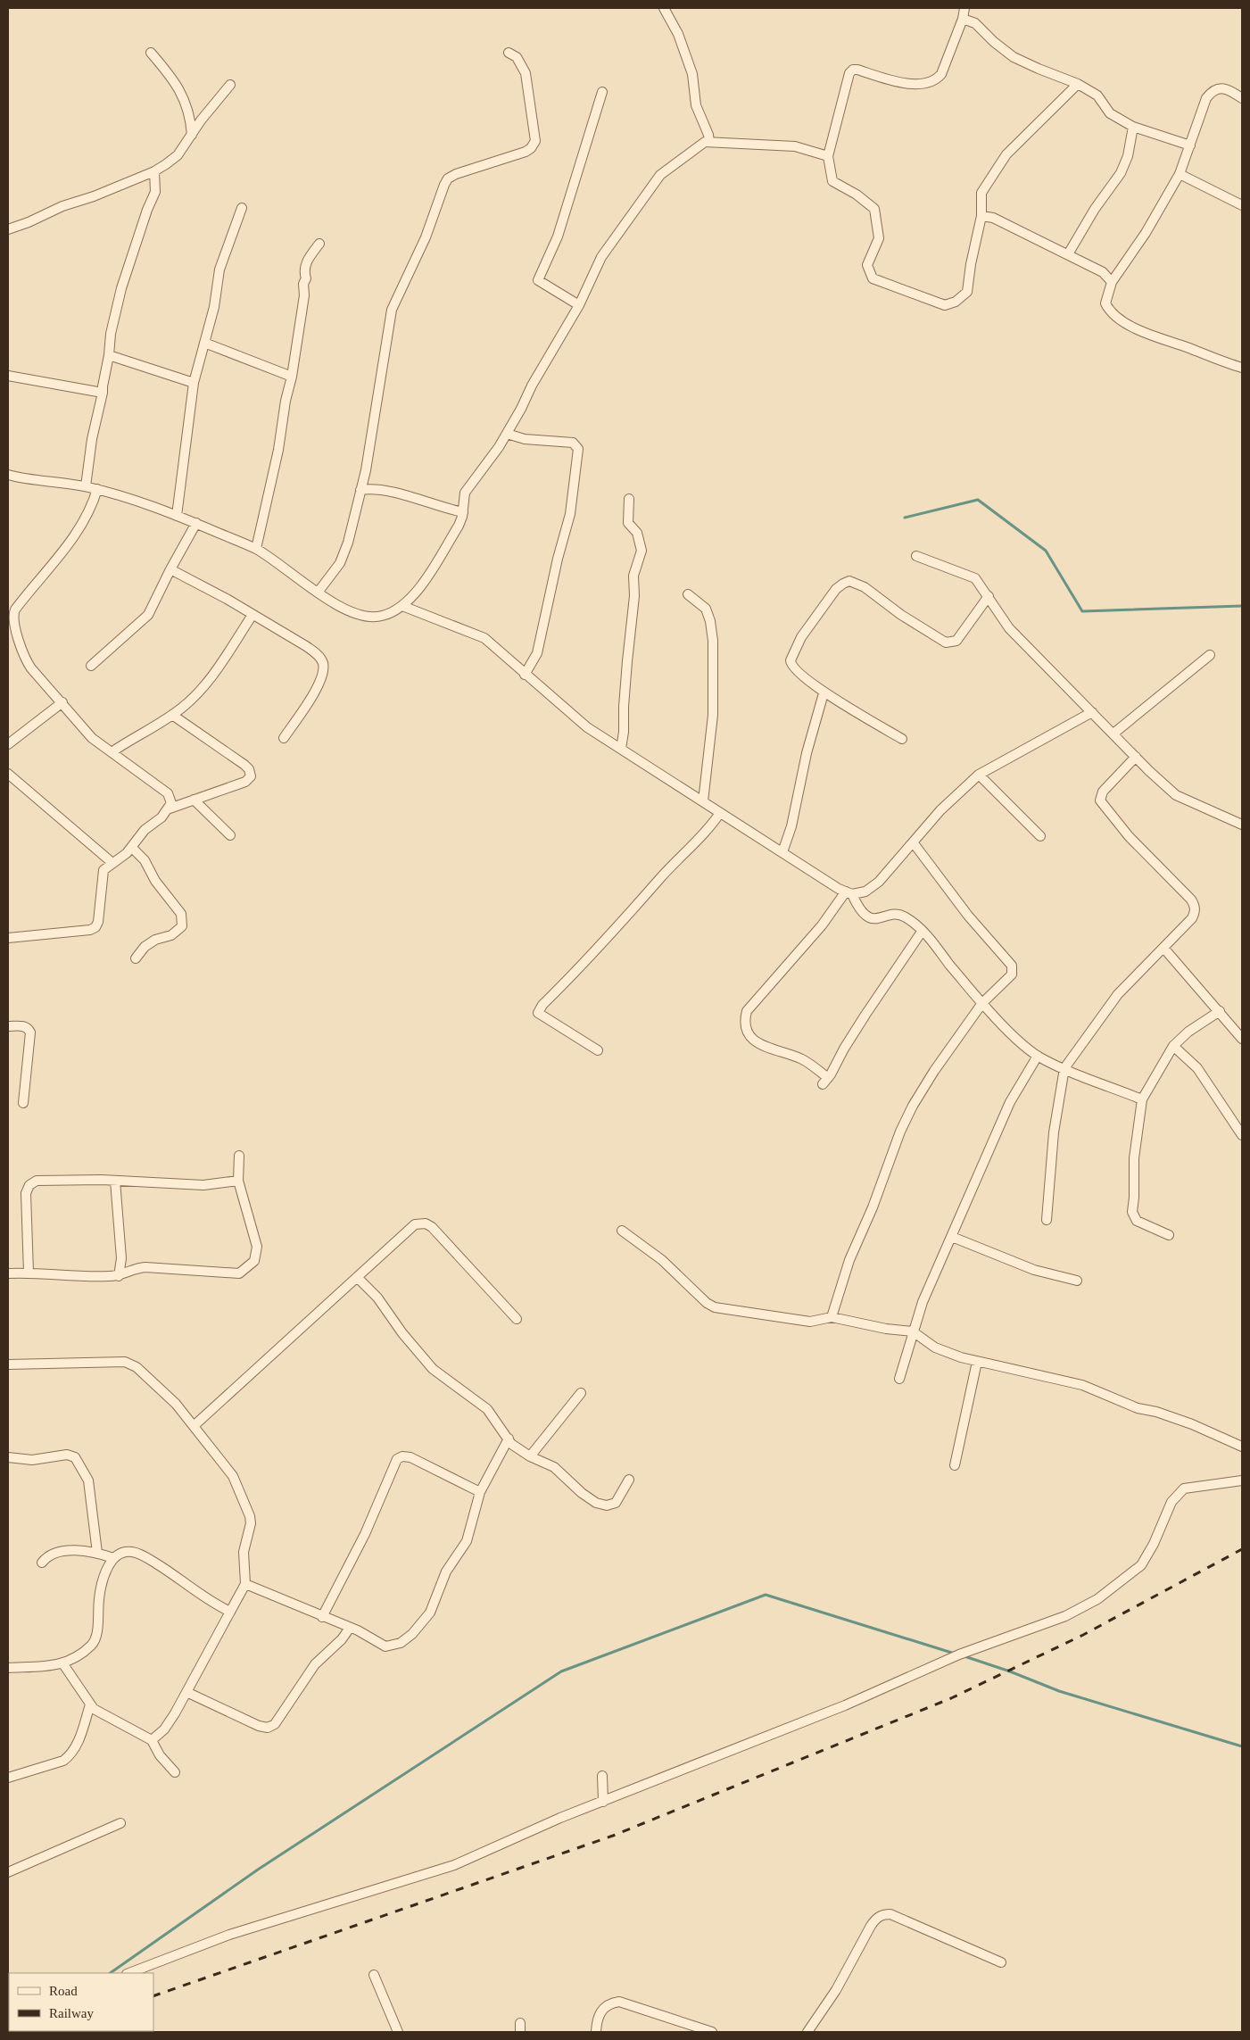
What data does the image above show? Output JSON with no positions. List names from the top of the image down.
{
  "legend": ["Road", "Railway"]
}
